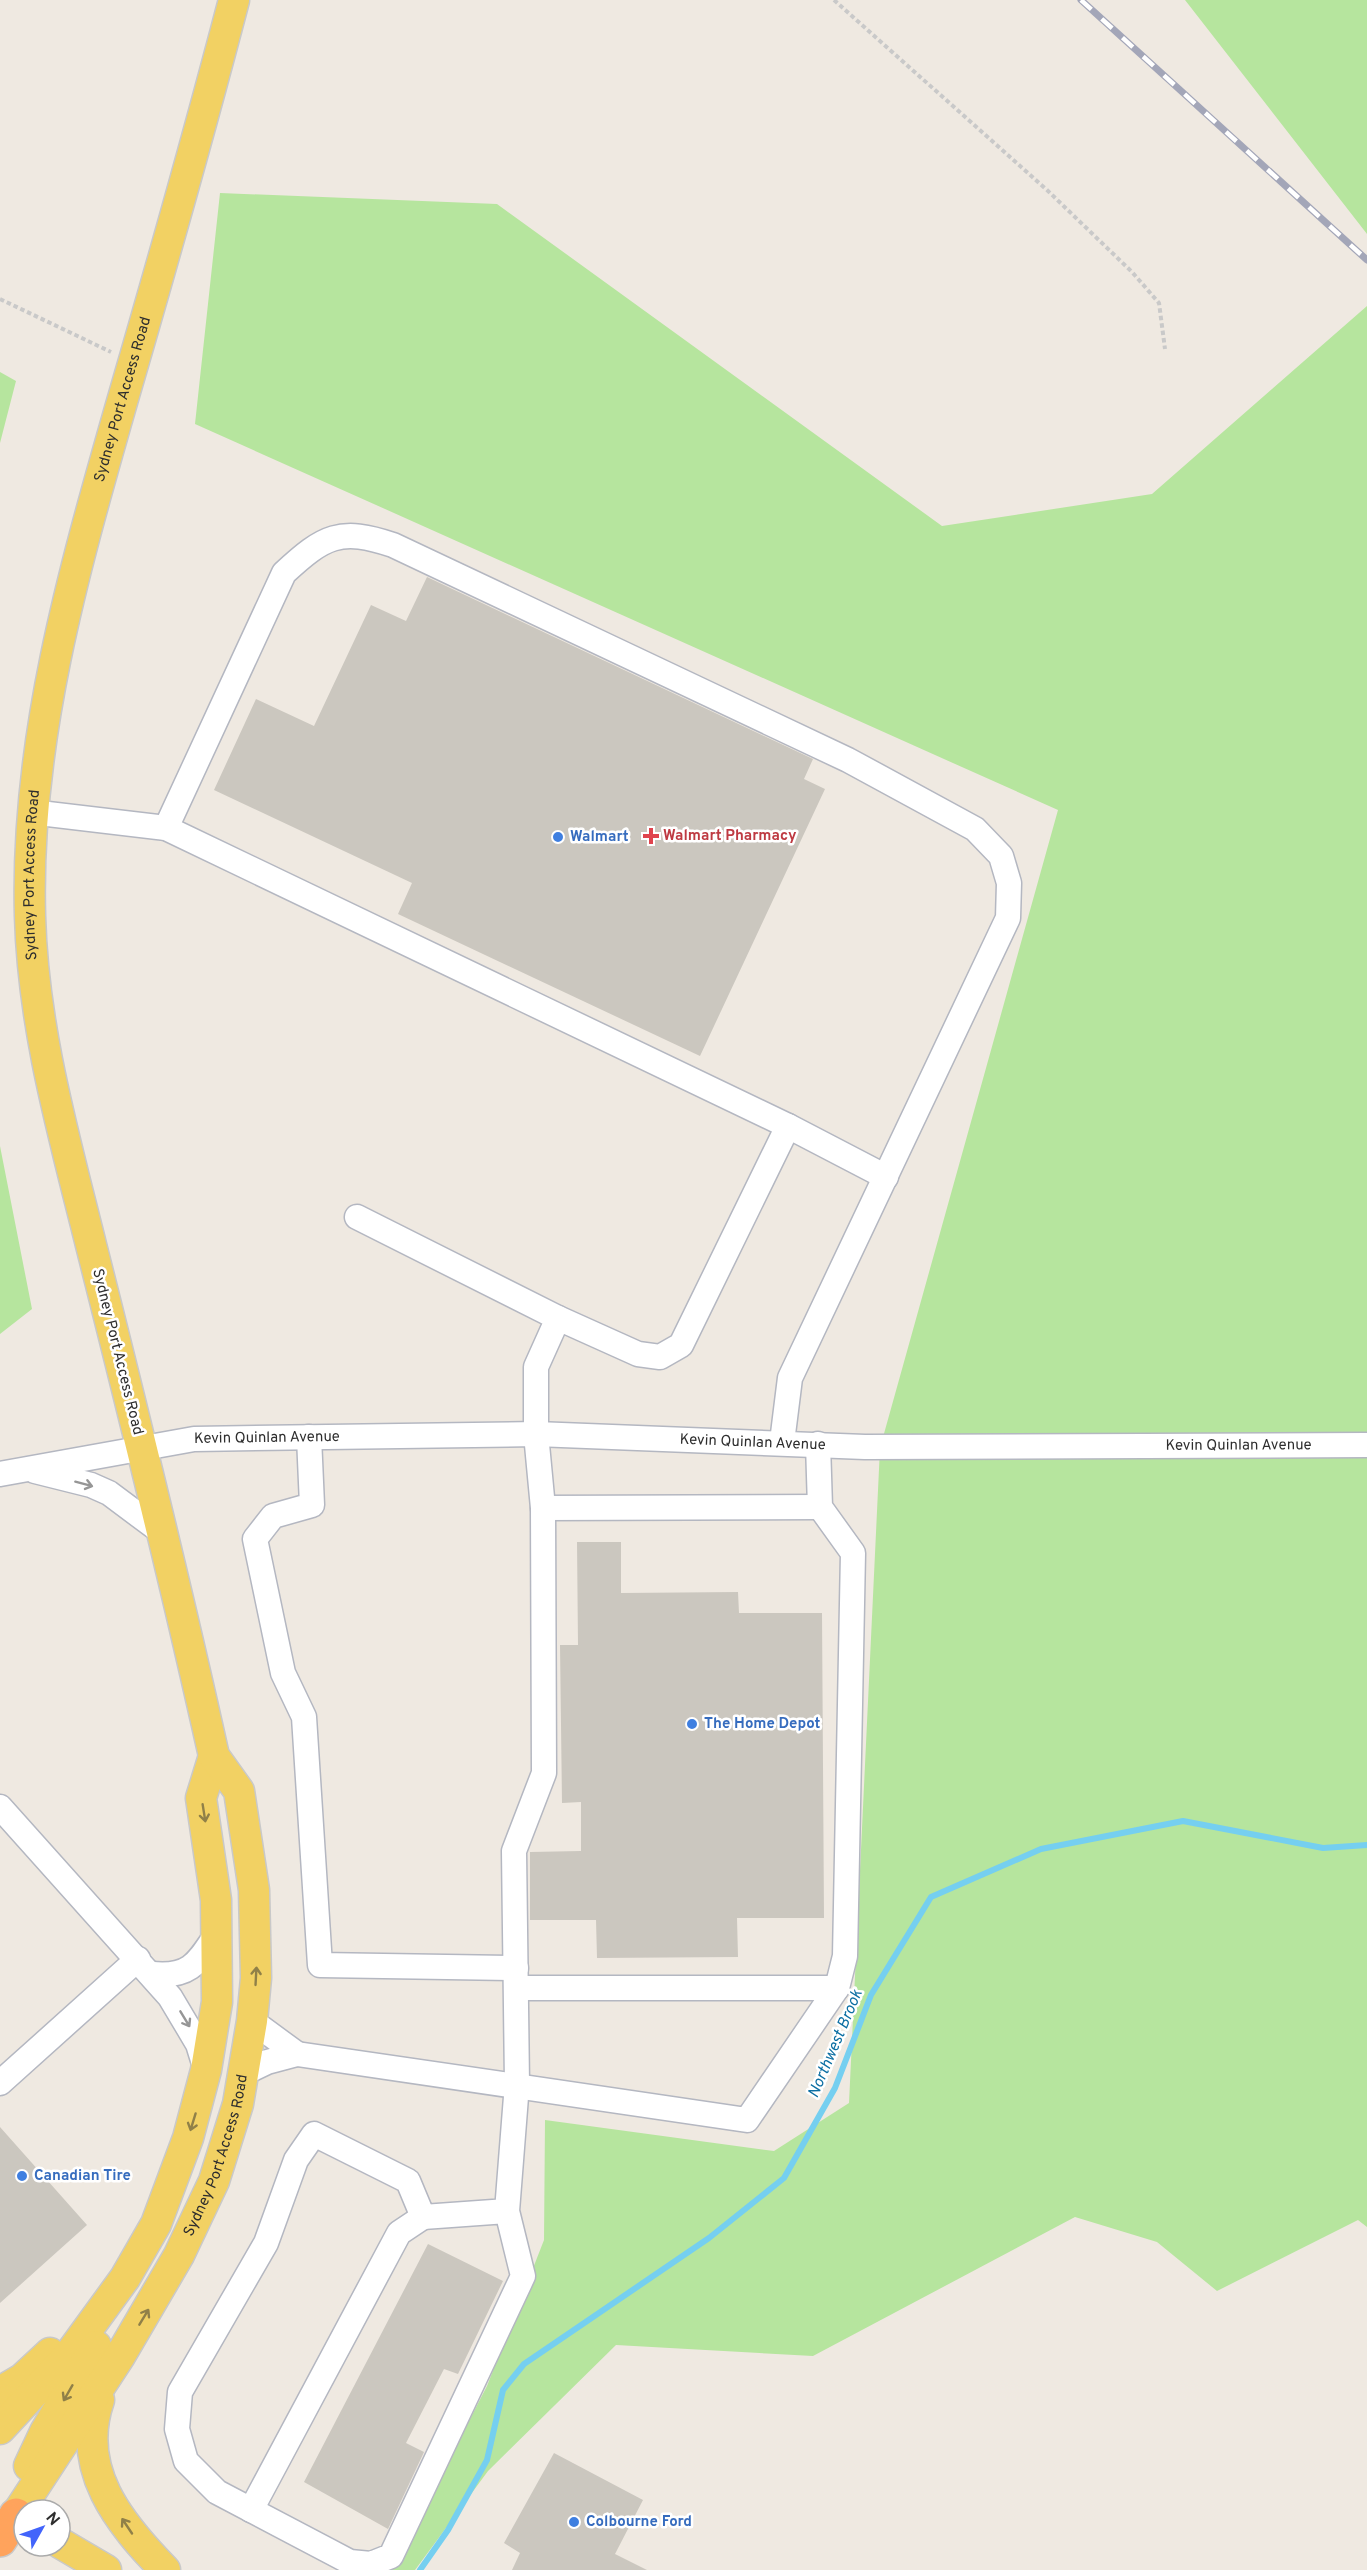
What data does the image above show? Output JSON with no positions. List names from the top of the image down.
{
  "streets": {
    "main road": ["Sydney Port Access Road"],
    "street": ["Kevin Quinlan Avenue"]
  },
  "crossings": [
    ["Sydney Port Access Road", "Kevin Quinlan Avenue"]
  ],
  "water": ["Northwest Brook"],
  "places": {
    "health": ["Walmart Pharmacy"],
    "other": [
      "Walmart",
      "The Home Depot",
      "Canadian Tire",
      "Colbourne Ford"
    ]
  },
  "north": "top right"
}
